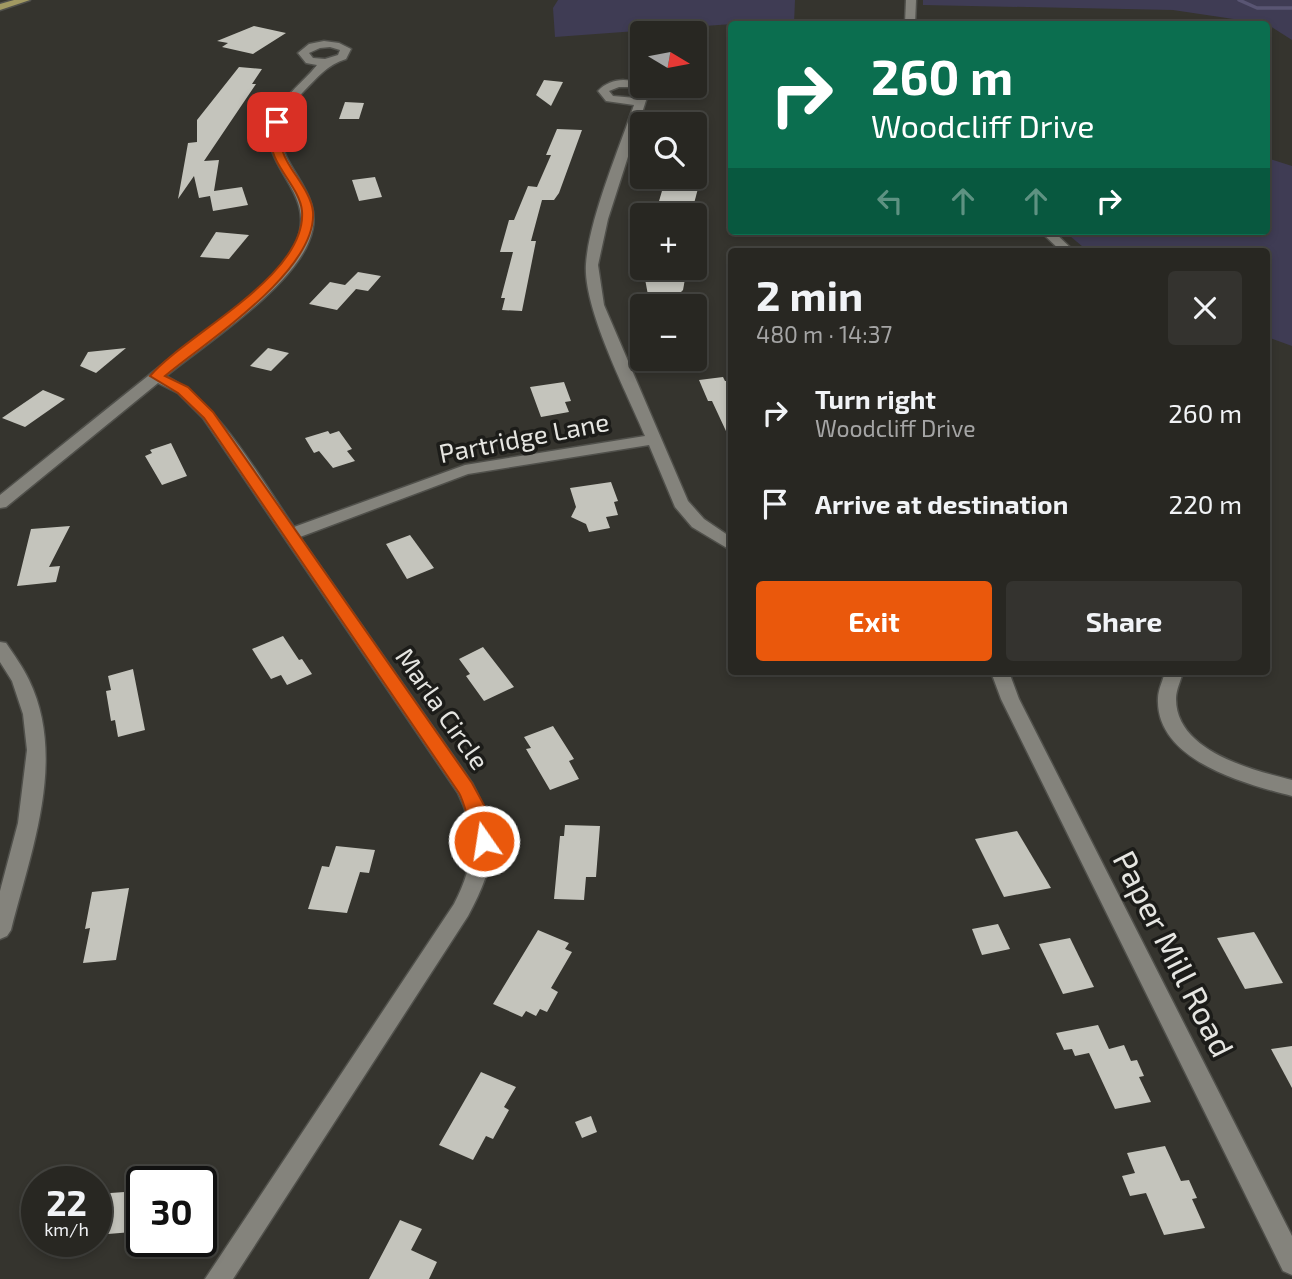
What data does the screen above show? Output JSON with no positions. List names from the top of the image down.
{
  "streets": {
    "street": ["Partridge Lane", "Marla Circle", "Paper Mill Road"]
  },
  "crossings": [
    ["Partridge Lane", "Marla Circle"]
  ],
  "north": "right",
  "page": {
    "map_buttons": ["+", "−"],
    "turn": ["260 m", "Woodcliff Drive"],
    "heading": ["2 min", "480 m · 14:37"],
    "list": [
      {
        "name": "Turn right",
        "note": "Woodcliff Drive",
        "value": "260 m"
      },
      {
        "name": "Arrive at destination",
        "value": "220 m"
      }
    ],
    "buttons": ["Exit", "Share"],
    "speed": "22 km/h",
    "limit": "30"
  }
}
